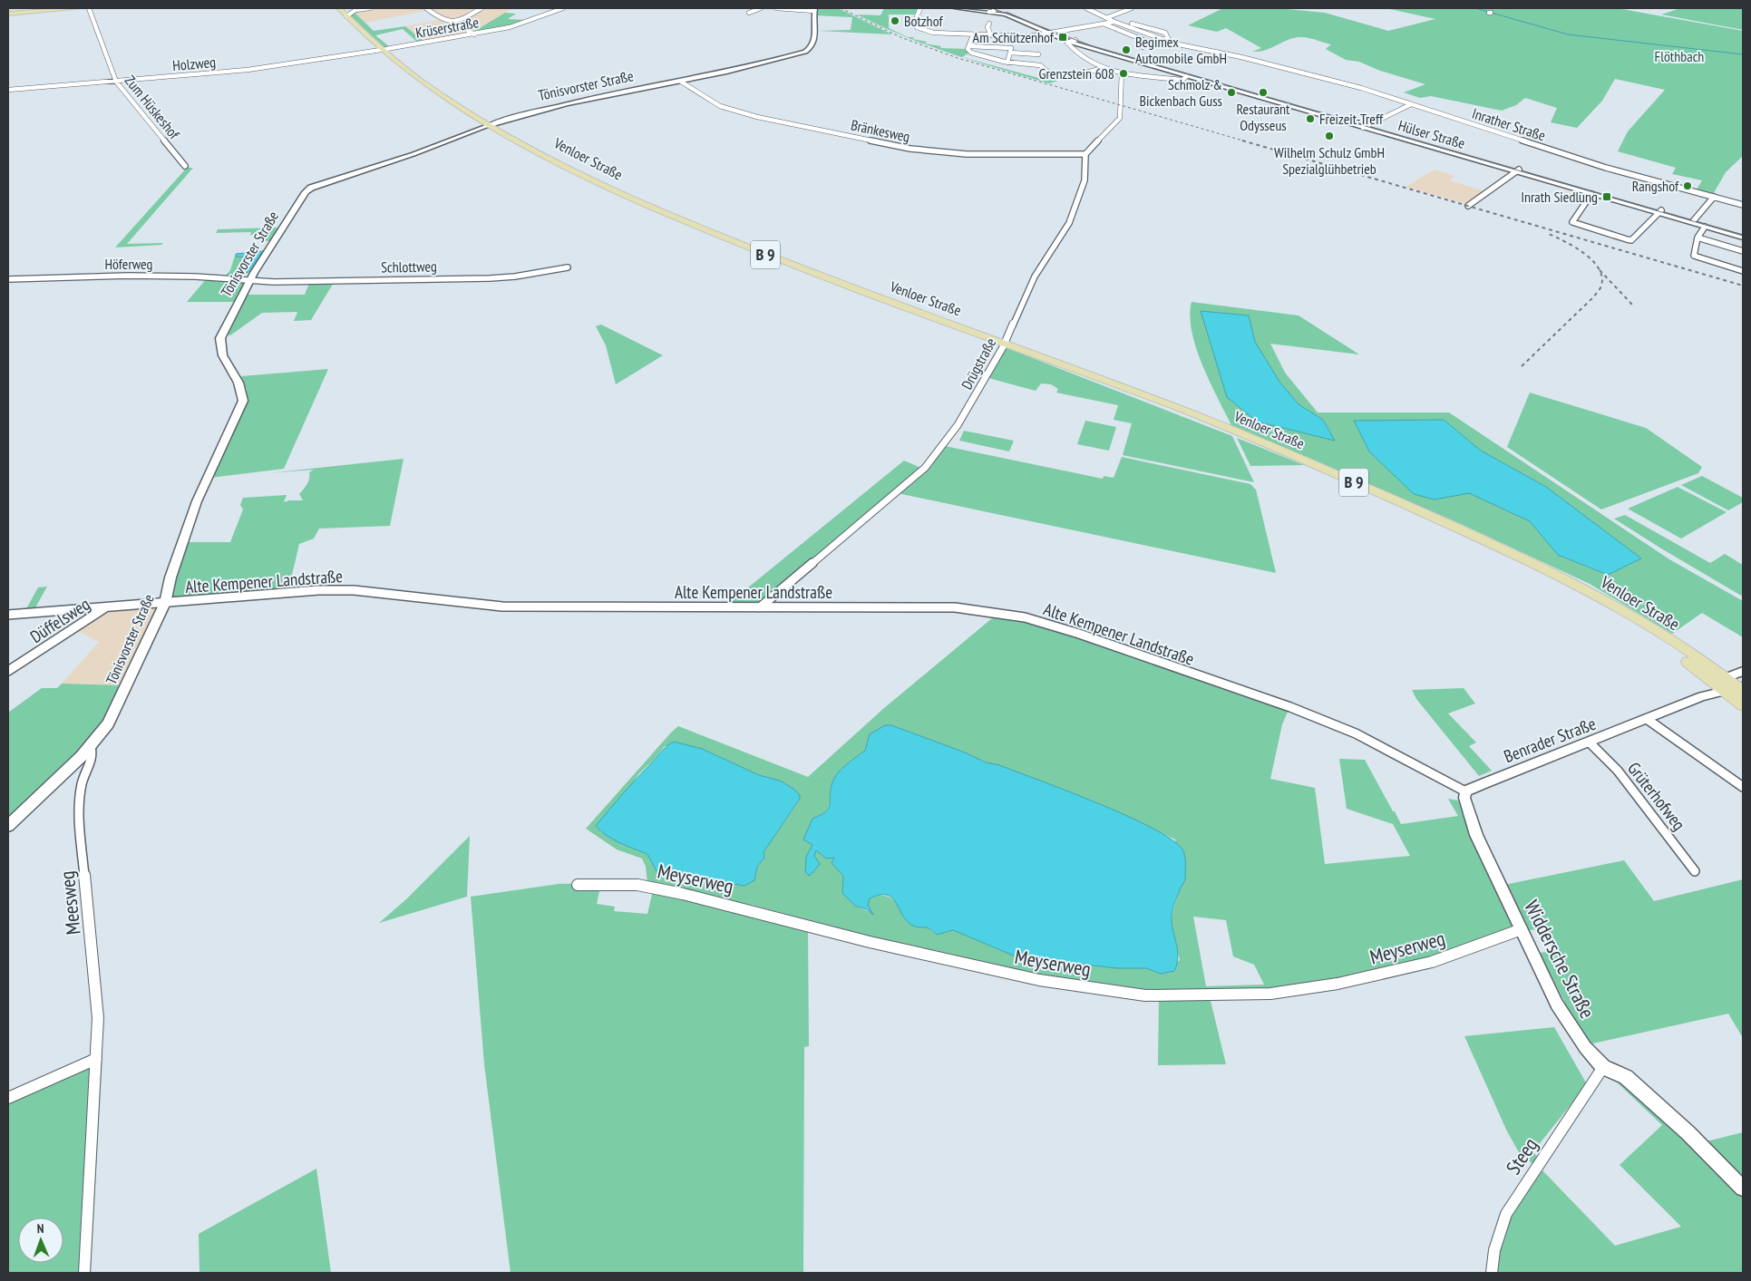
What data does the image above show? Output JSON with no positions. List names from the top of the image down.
{
  "streets": {
    "main road": ["Tönisvorster Straße", "Venloer Straße", "B 9"],
    "street": [
      "Krüserstraße",
      "Holzweg",
      "Zum Hüskeshof",
      "Inrather Straße",
      "Bränkesweg",
      "Hülser Straße",
      "Höferweg",
      "Schlottweg",
      "Drügstraße",
      "Alte Kempener Landstraße",
      "Düffelsweg",
      "Benrader Straße",
      "Grüterhofweg",
      "Meyserweg",
      "Meesweg",
      "Widdersche Straße",
      "Steeg"
    ]
  },
  "crossings": [
    ["Krüserstraße", "Holzweg"],
    ["Krüserstraße", "Venloer Straße"],
    ["Holzweg", "Zum Hüskeshof"],
    ["Holzweg", "Venloer Straße"],
    ["Tönisvorster Straße", "Bränkesweg"],
    ["Tönisvorster Straße", "Venloer Straße"],
    ["Tönisvorster Straße", "Höferweg"],
    ["Tönisvorster Straße", "Schlottweg"],
    ["Tönisvorster Straße", "Alte Kempener Landstraße"],
    ["Tönisvorster Straße", "Meesweg"],
    ["Bränkesweg", "Drügstraße"],
    ["Venloer Straße", "Drügstraße"],
    ["Venloer Straße", "Benrader Straße"],
    ["Höferweg", "Schlottweg"],
    ["Drügstraße", "Alte Kempener Landstraße"],
    ["Alte Kempener Landstraße", "Düffelsweg"],
    ["Alte Kempener Landstraße", "Benrader Straße"],
    ["Alte Kempener Landstraße", "Widdersche Straße"],
    ["Benrader Straße", "Grüterhofweg"],
    ["Benrader Straße", "Widdersche Straße"],
    ["Meyserweg", "Widdersche Straße"],
    ["Widdersche Straße", "Steeg"]
  ],
  "parks": ["Flöthbach"],
  "places": {
    "other": [
      "Botzhof",
      "Begimex Automobile GmbH",
      "Grenzstein 608",
      "Schmolz & Bickenbach Guss",
      "Restaurant Odysseus",
      "Freizeit-Treff",
      "Wilhelm Schulz GmbH Spezialglühbetrieb",
      "Rangshof"
    ],
    "transit": ["Am Schützenhof", "Inrath Siedlung"]
  },
  "north": "top"
}
